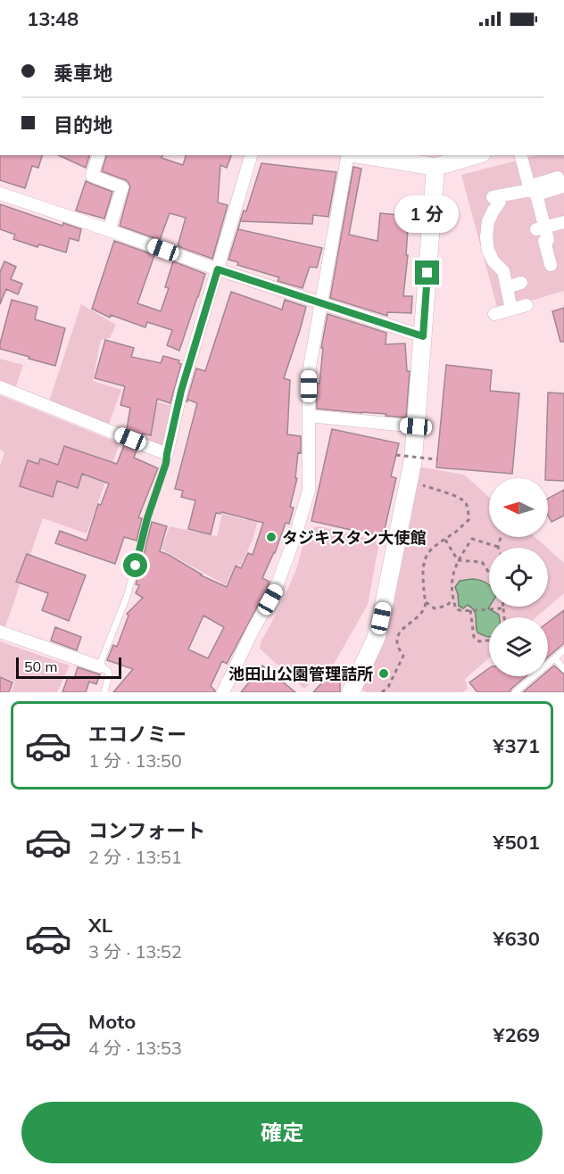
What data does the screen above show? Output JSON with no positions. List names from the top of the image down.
{
  "places": ["タジキスタン大使館", "池田山公園管理詰所"],
  "scale_bar": "50 m",
  "north": "left",
  "page": {
    "status": "13:48",
    "banner": ["乗車地", "目的地"],
    "bubble": "1 分",
    "scale": "50 m",
    "list": [
      {
        "name": "エコノミー",
        "note": "1 分 · 13:50",
        "value": "¥371"
      },
      {
        "name": "コンフォート",
        "note": "2 分 · 13:51",
        "value": "¥501"
      },
      {
        "name": "XL",
        "note": "3 分 · 13:52",
        "value": "¥630"
      },
      {
        "name": "Moto",
        "note": "4 分 · 13:53",
        "value": "¥269"
      }
    ],
    "buttons": "確定"
  }
}
